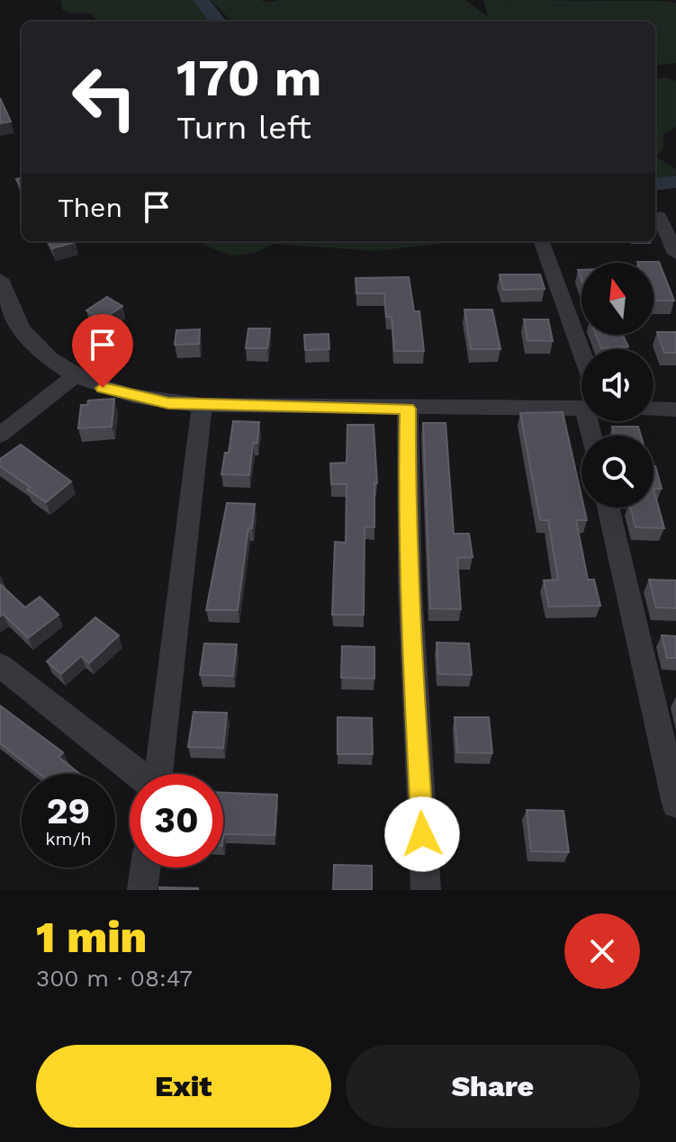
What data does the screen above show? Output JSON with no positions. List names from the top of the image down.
{
  "north": "top",
  "page": {
    "turn": ["170 m", "Turn left"],
    "then": "Then",
    "speed": "29 km/h",
    "limit": "30",
    "heading": ["1 min", "300 m · 08:47"],
    "buttons": ["Exit", "Share"]
  }
}
